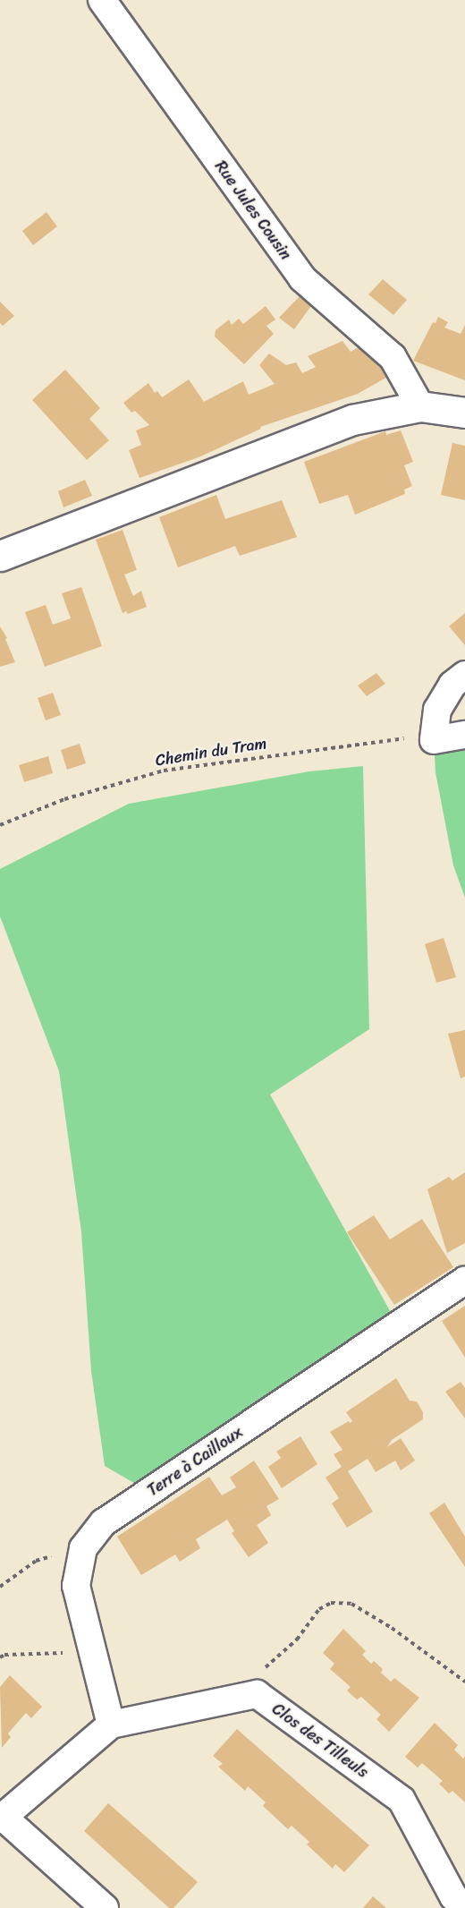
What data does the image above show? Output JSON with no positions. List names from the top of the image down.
{
  "streets": {
    "street": ["Rue Jules Cousin", "Terre à Cailloux", "Clos des Tilleuls"],
    "path": ["Chemin du Tram"]
  },
  "crossings": [
    ["Terre à Cailloux", "Clos des Tilleuls"]
  ]
}
